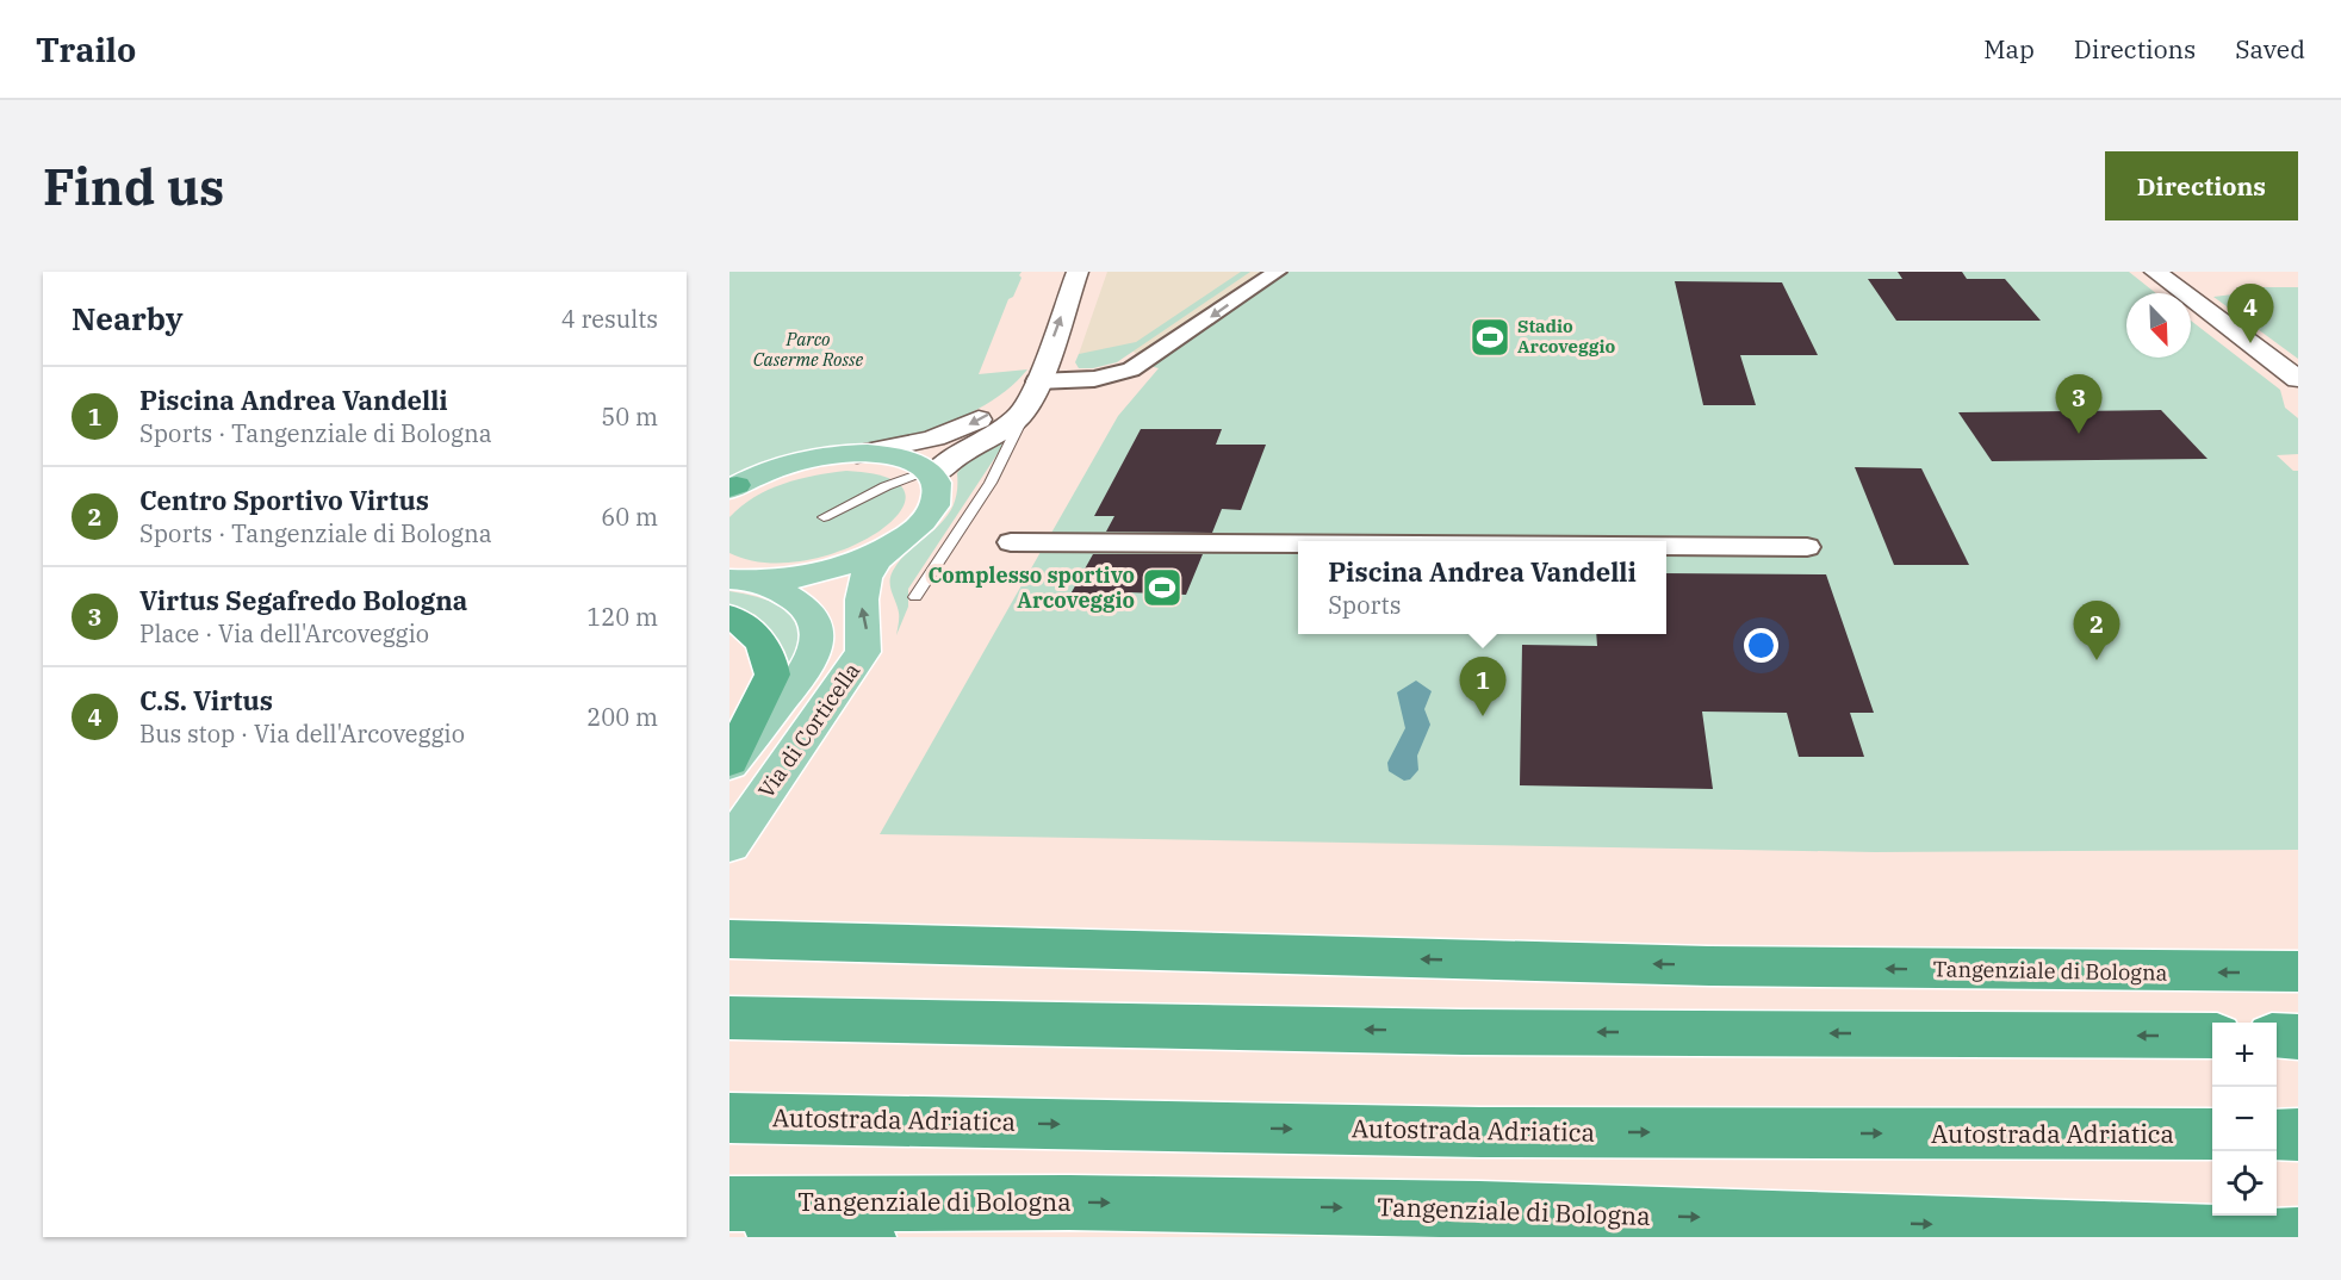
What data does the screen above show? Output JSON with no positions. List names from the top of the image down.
{
  "streets": {
    "highway": ["Tangenziale di Bologna", "Autostrada Adriatica"],
    "main road": ["Via di Corticella"]
  },
  "one_way": ["Via di Corticella"],
  "parks": ["Parco Caserme Rosse"],
  "places": {
    "sports": ["Stadio Arcoveggio", "Complesso sportivo Arcoveggio"]
  },
  "north": "bottom right",
  "page": {
    "header": "Trailo",
    "nav": ["Map", "Directions", "Saved"],
    "buttons": "Directions",
    "title": "Find us",
    "heading": ["Nearby", "4 results"],
    "pins": [
      "4",
      "3",
      "2",
      "1"
    ],
    "list": [
      {
        "mark": "1",
        "name": "Piscina Andrea Vandelli",
        "note": "Sports · Tangenziale di Bologna",
        "value": "50 m"
      },
      {
        "mark": "2",
        "name": "Centro Sportivo Virtus",
        "note": "Sports · Tangenziale di Bologna",
        "value": "60 m"
      },
      {
        "mark": "3",
        "name": "Virtus Segafredo Bologna",
        "note": "Place · Via dell'Arcoveggio",
        "value": "120 m"
      },
      {
        "mark": "4",
        "name": "C.S. Virtus",
        "note": "Bus stop · Via dell'Arcoveggio",
        "value": "200 m"
      }
    ],
    "popup": ["Piscina Andrea Vandelli", "Sports"],
    "map_buttons": ["+", "−"]
  }
}
